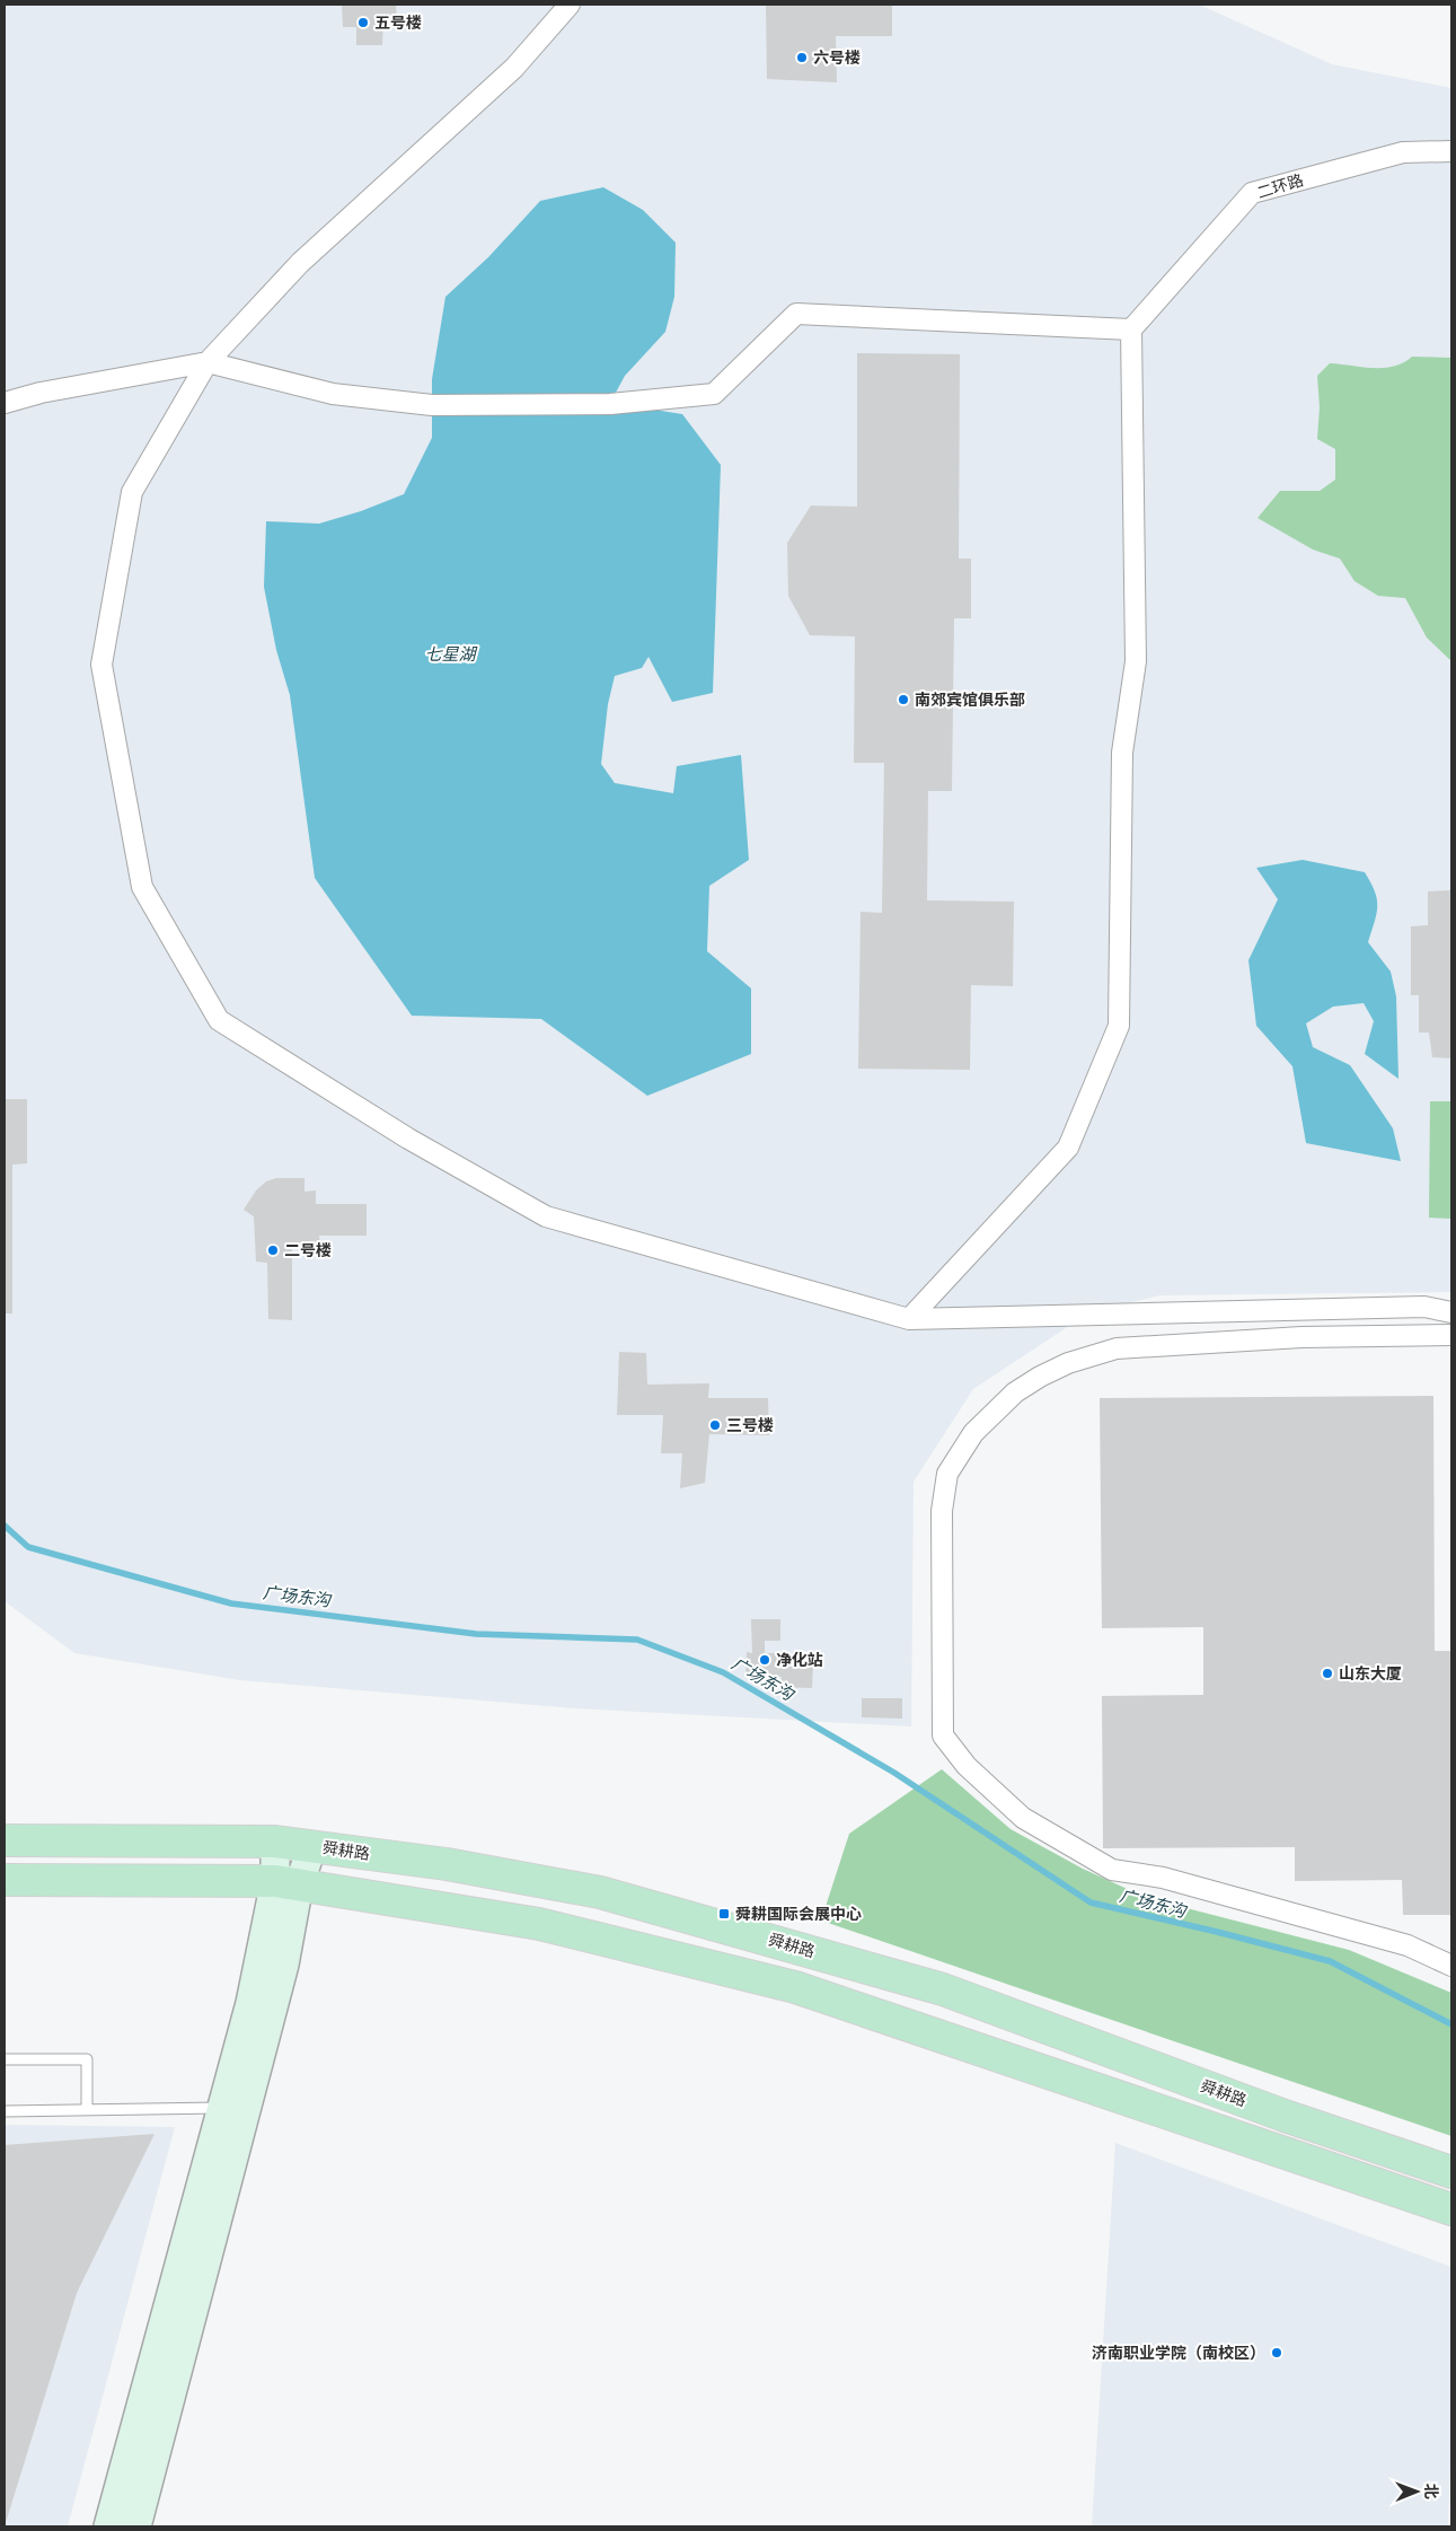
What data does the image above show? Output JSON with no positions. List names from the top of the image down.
{
  "streets": {
    "main road": ["舜耕路"],
    "street": ["二环路"]
  },
  "water": ["七星湖", "广场东沟"],
  "places": {
    "other": [
      "五号楼",
      "六号楼",
      "南郊宾馆俱乐部",
      "二号楼",
      "三号楼",
      "净化站",
      "山东大厦",
      "济南职业学院（南校区）"
    ],
    "transit": ["舜耕国际会展中心"]
  },
  "north": "right"
}
